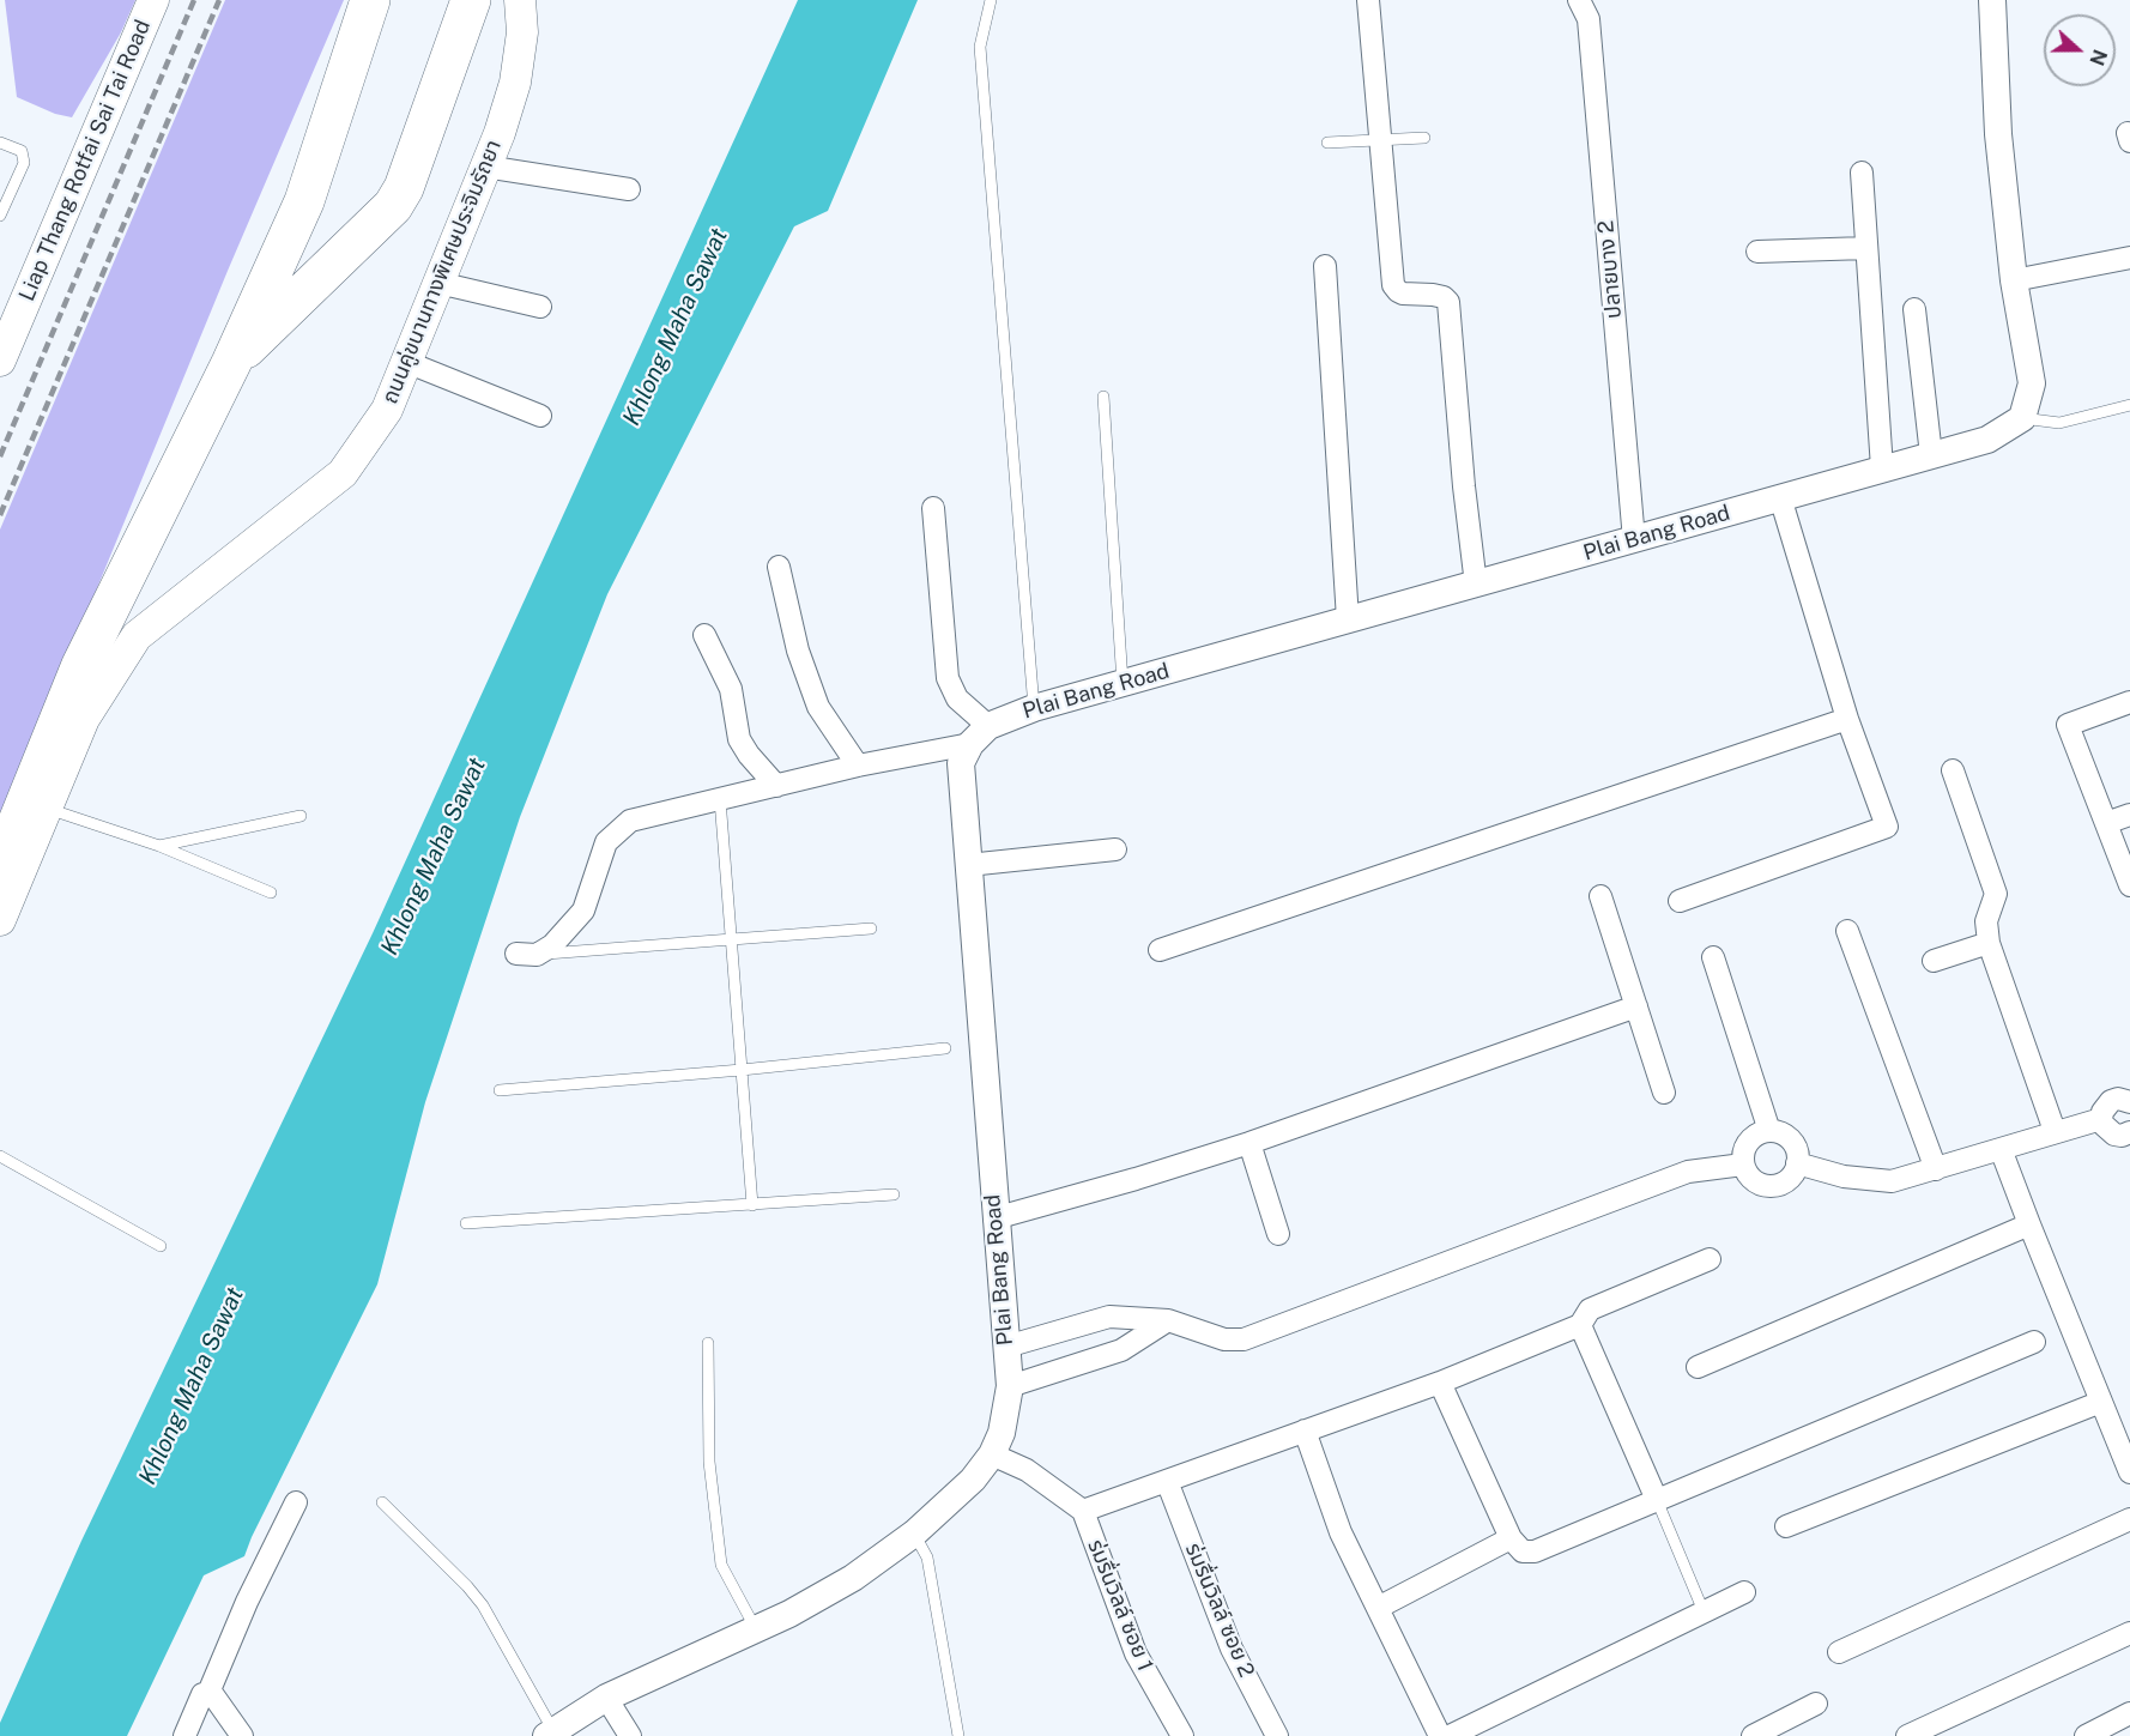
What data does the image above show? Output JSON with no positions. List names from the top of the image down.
{
  "streets": {
    "main road": ["Liap Thang Rotfai Sai Tai Road", "ถนนคู่ขนานทางพิเศษประจิมรัถยา"],
    "street": [
      "ปลายบาง 2",
      "Plai Bang Road",
      "ร่มรื่นวิลล์ ซอย 1",
      "ร่มรื่นวิลล์ ซอย 2"
    ]
  },
  "crossings": [
    ["ปลายบาง 2", "Plai Bang Road"]
  ],
  "water": ["Khlong Maha Sawat"],
  "north": "right"
}
